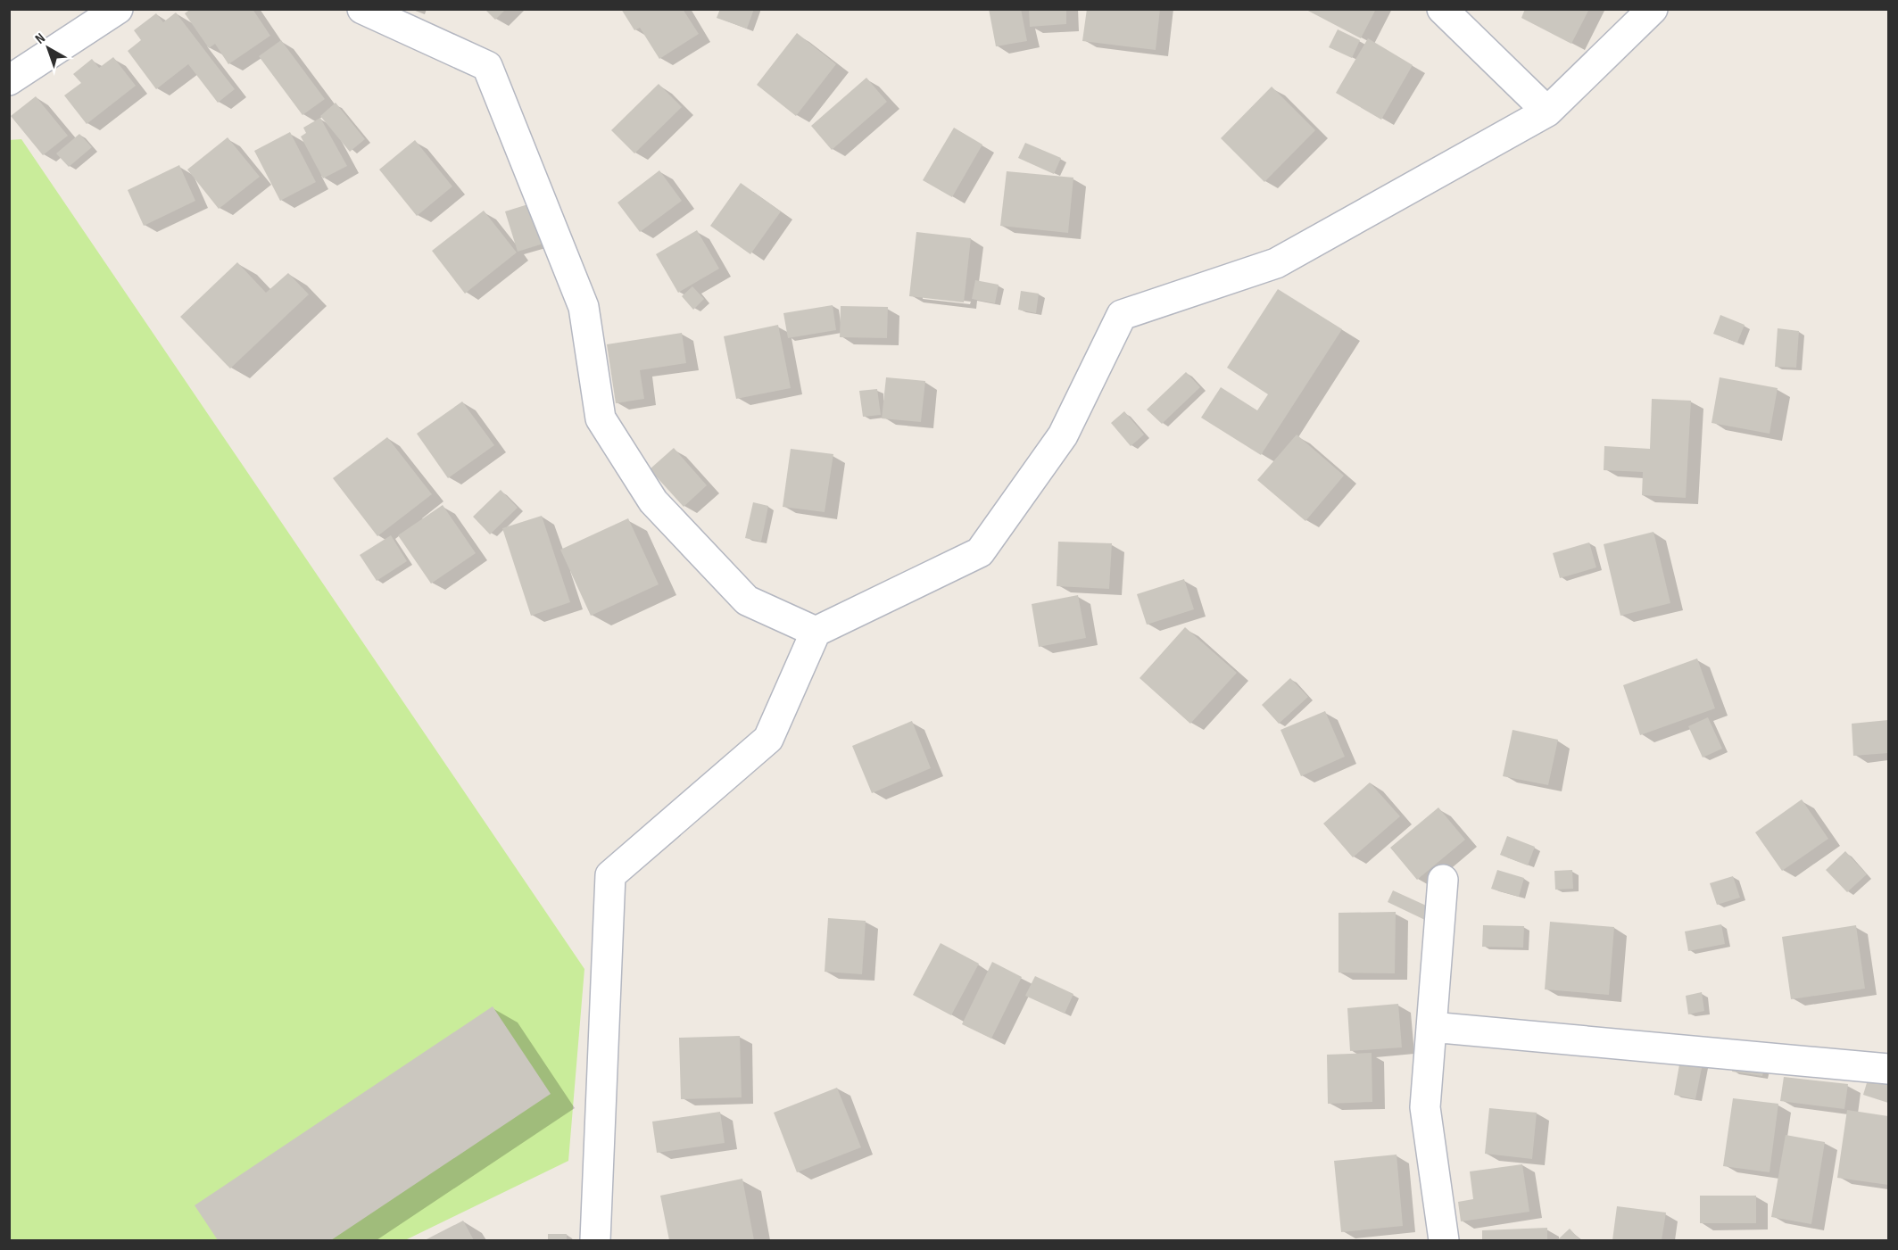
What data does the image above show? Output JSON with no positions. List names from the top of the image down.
{
  "north": "top left"
}
